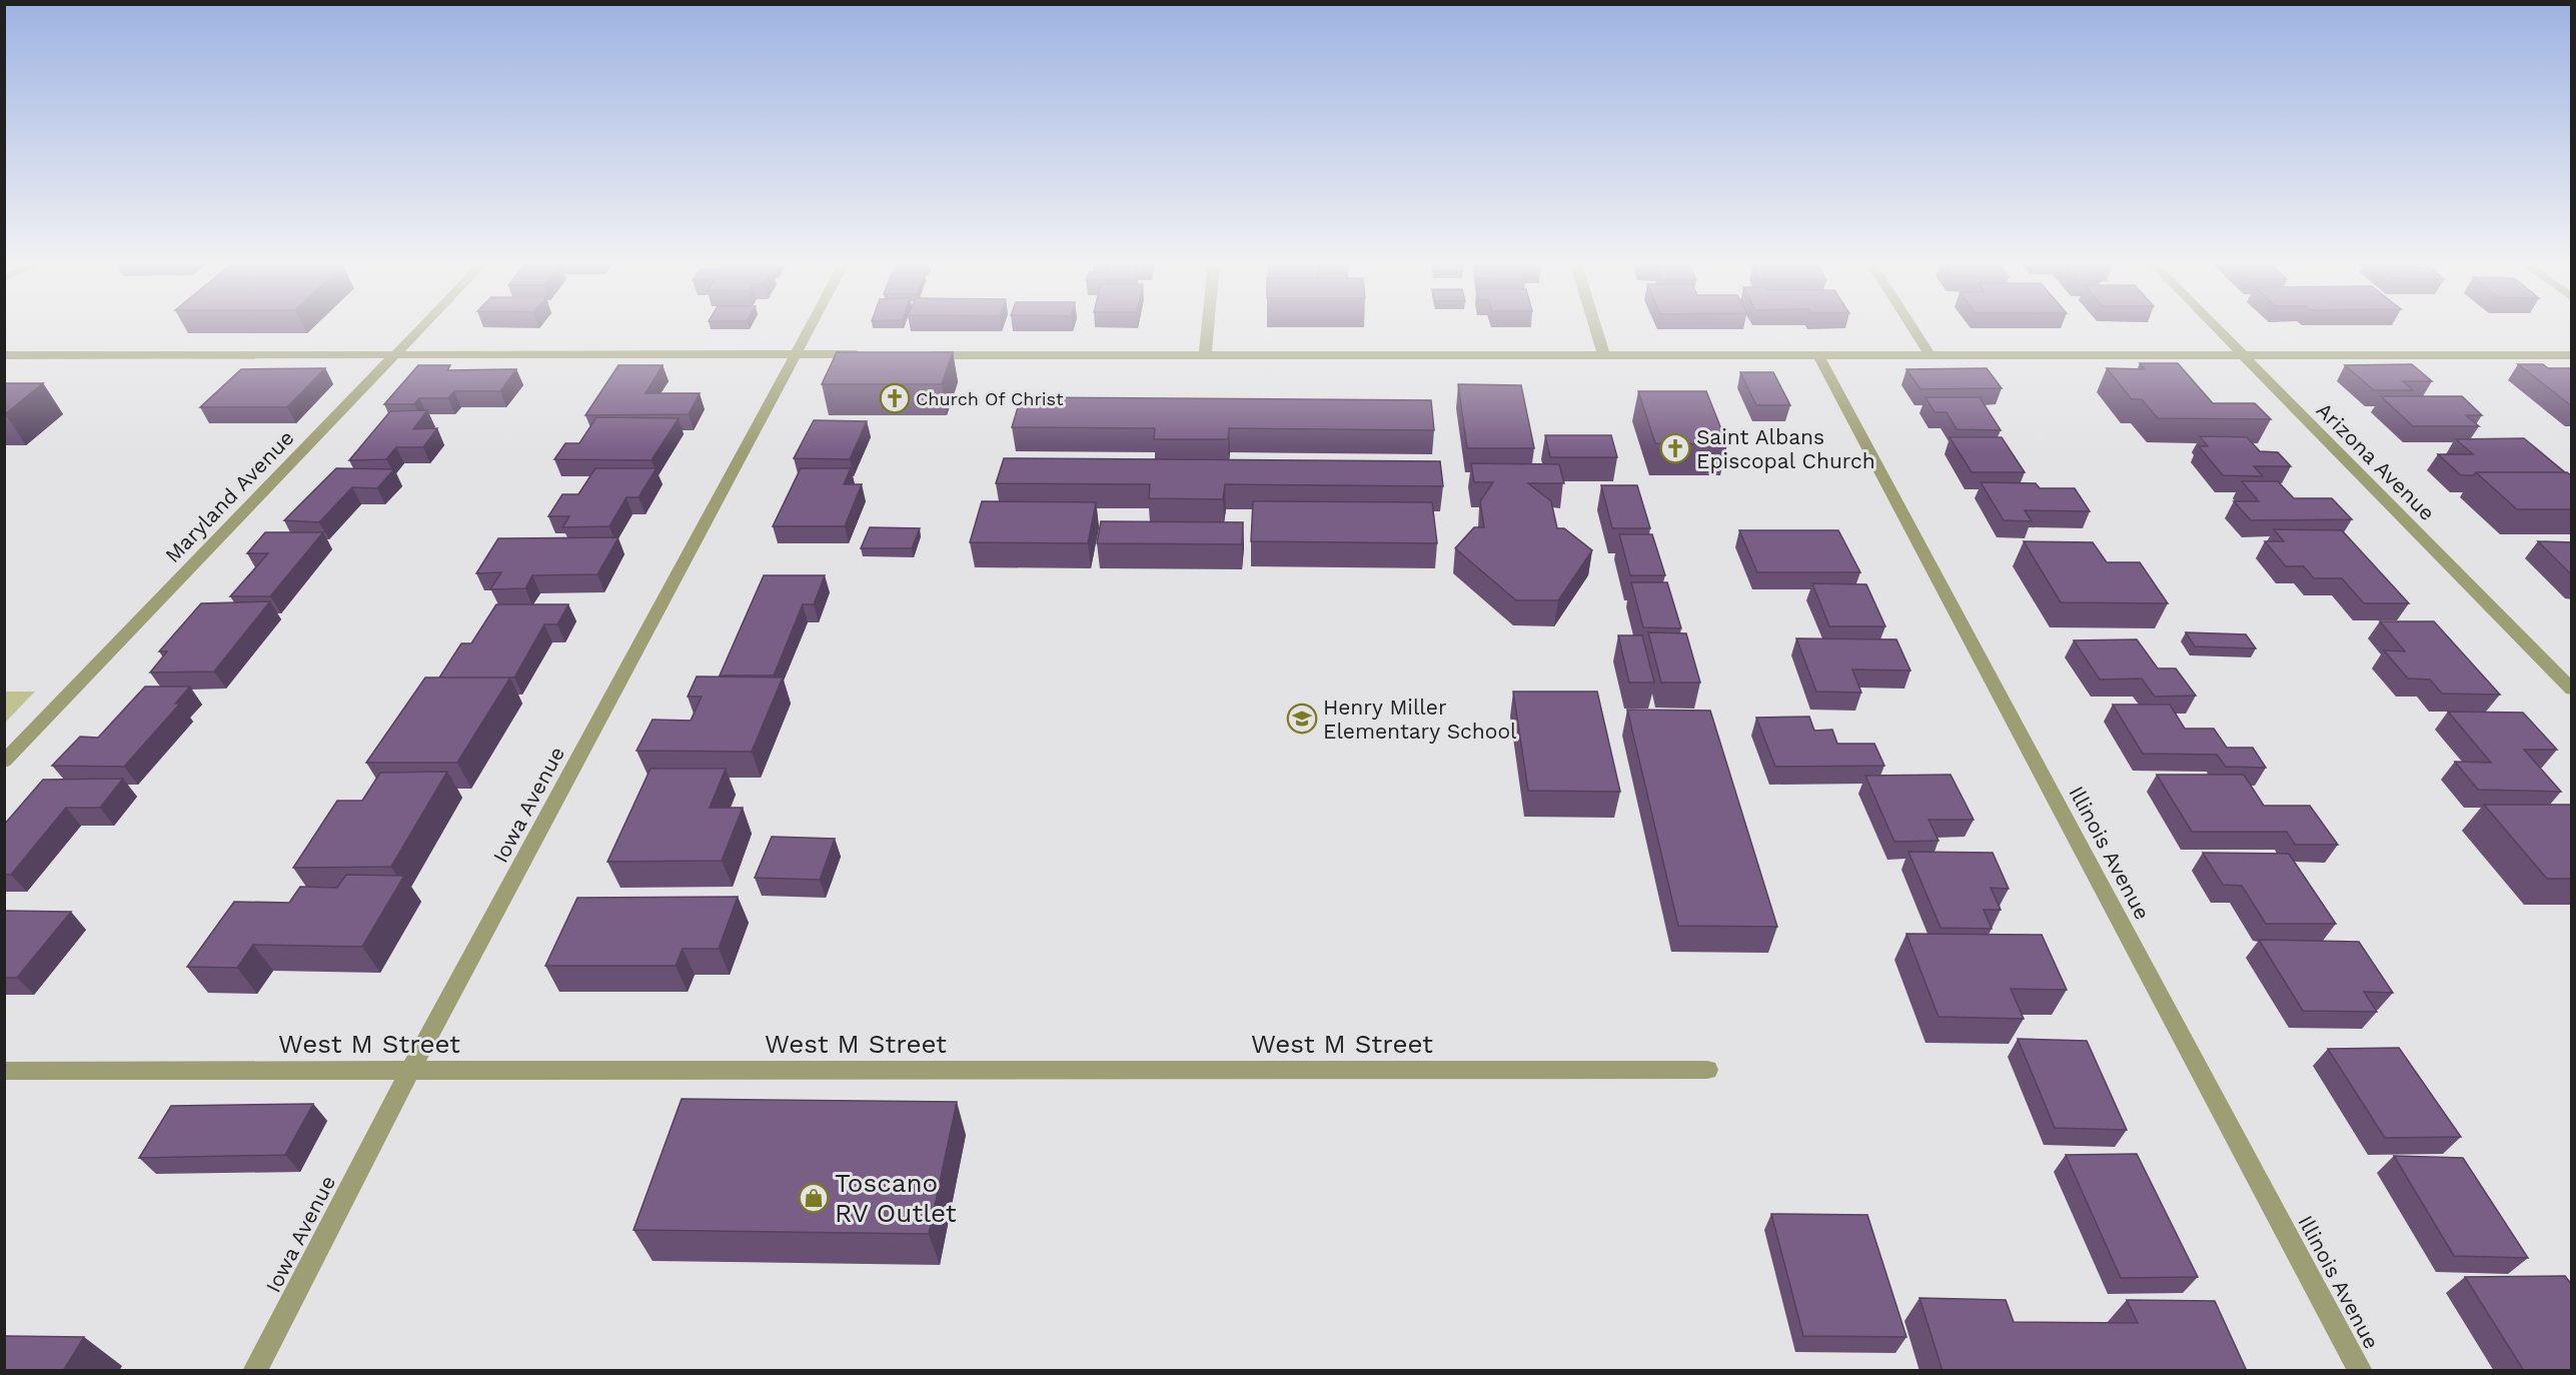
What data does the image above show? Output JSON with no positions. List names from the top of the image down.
{
  "streets": {
    "street": [
      "Arizona Avenue",
      "Maryland Avenue",
      "Iowa Avenue",
      "Illinois Avenue",
      "West M Street"
    ]
  },
  "crossings": [
    ["Iowa Avenue", "West M Street"]
  ],
  "places": {
    "church": ["Church Of Christ", "Saint Albans Episcopal Church"],
    "school or university": ["Henry Miller Elementary School"],
    "shop": ["Toscano RV Outlet"]
  }
}
